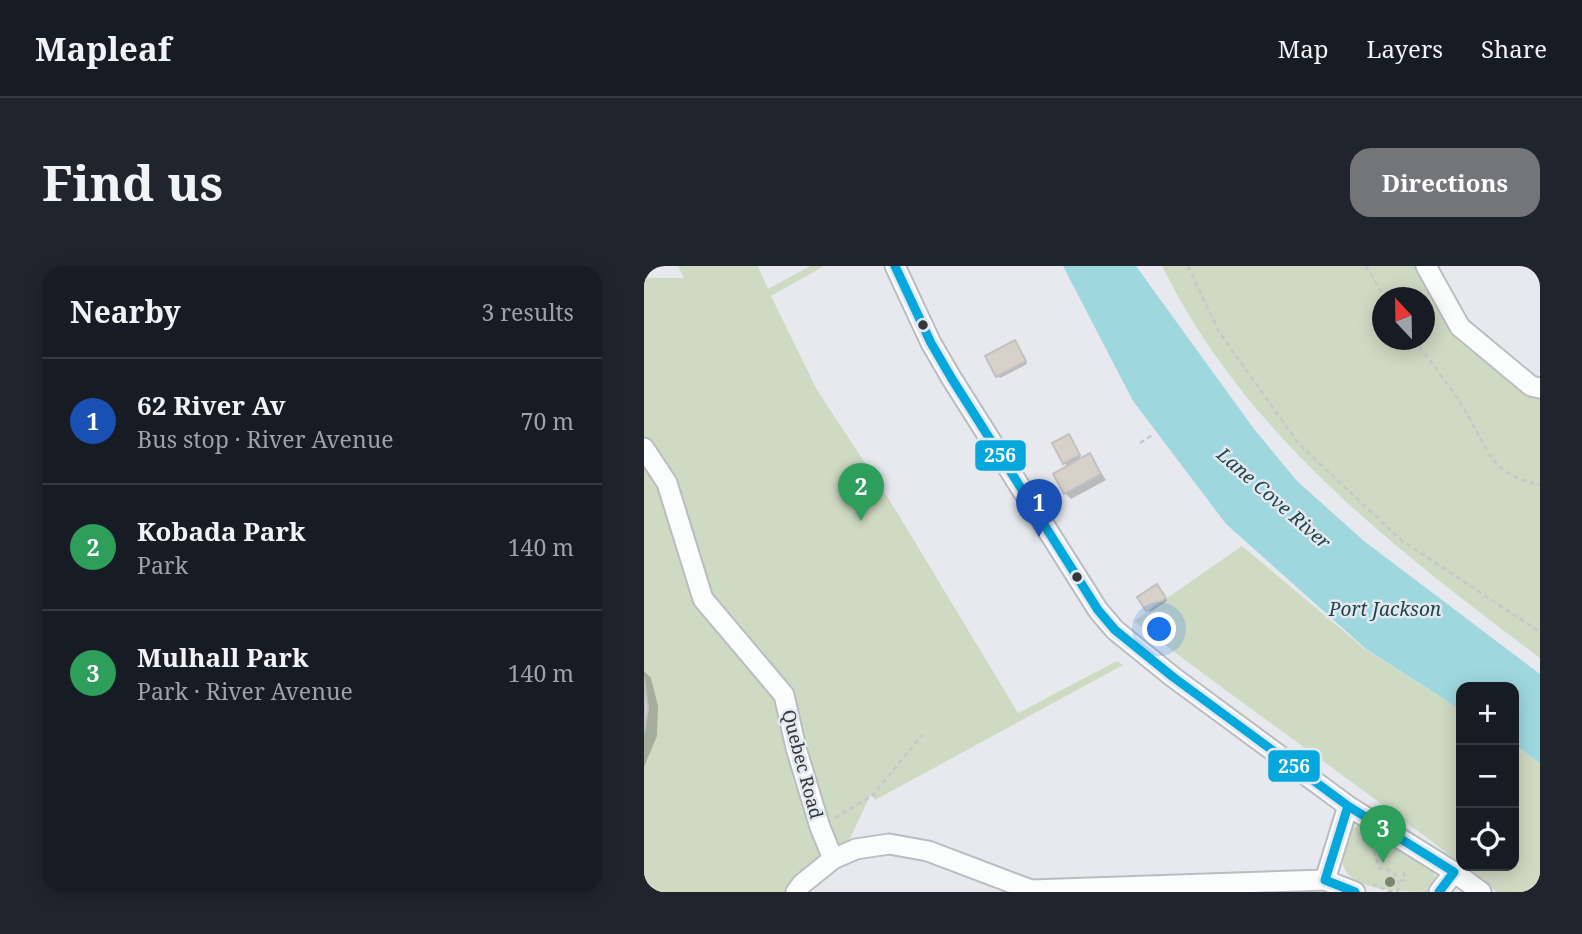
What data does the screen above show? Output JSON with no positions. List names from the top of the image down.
{
  "streets": {
    "street": ["Quebec Road"]
  },
  "water": ["Lane Cove River", "Port Jackson"],
  "lines": ["transit line 256"],
  "north": "top",
  "page": {
    "header": "Mapleaf",
    "nav": ["Map", "Layers", "Share"],
    "buttons": "Directions",
    "title": "Find us",
    "heading": ["Nearby", "3 results"],
    "list": [
      {
        "mark": "1",
        "name": "62 River Av",
        "note": "Bus stop · River Avenue",
        "value": "70 m"
      },
      {
        "mark": "2",
        "name": "Kobada Park",
        "note": "Park",
        "value": "140 m"
      },
      {
        "mark": "3",
        "name": "Mulhall Park",
        "note": "Park · River Avenue",
        "value": "140 m"
      }
    ],
    "pins": ["2", "1", "3"],
    "map_buttons": ["+", "−"]
  }
}
